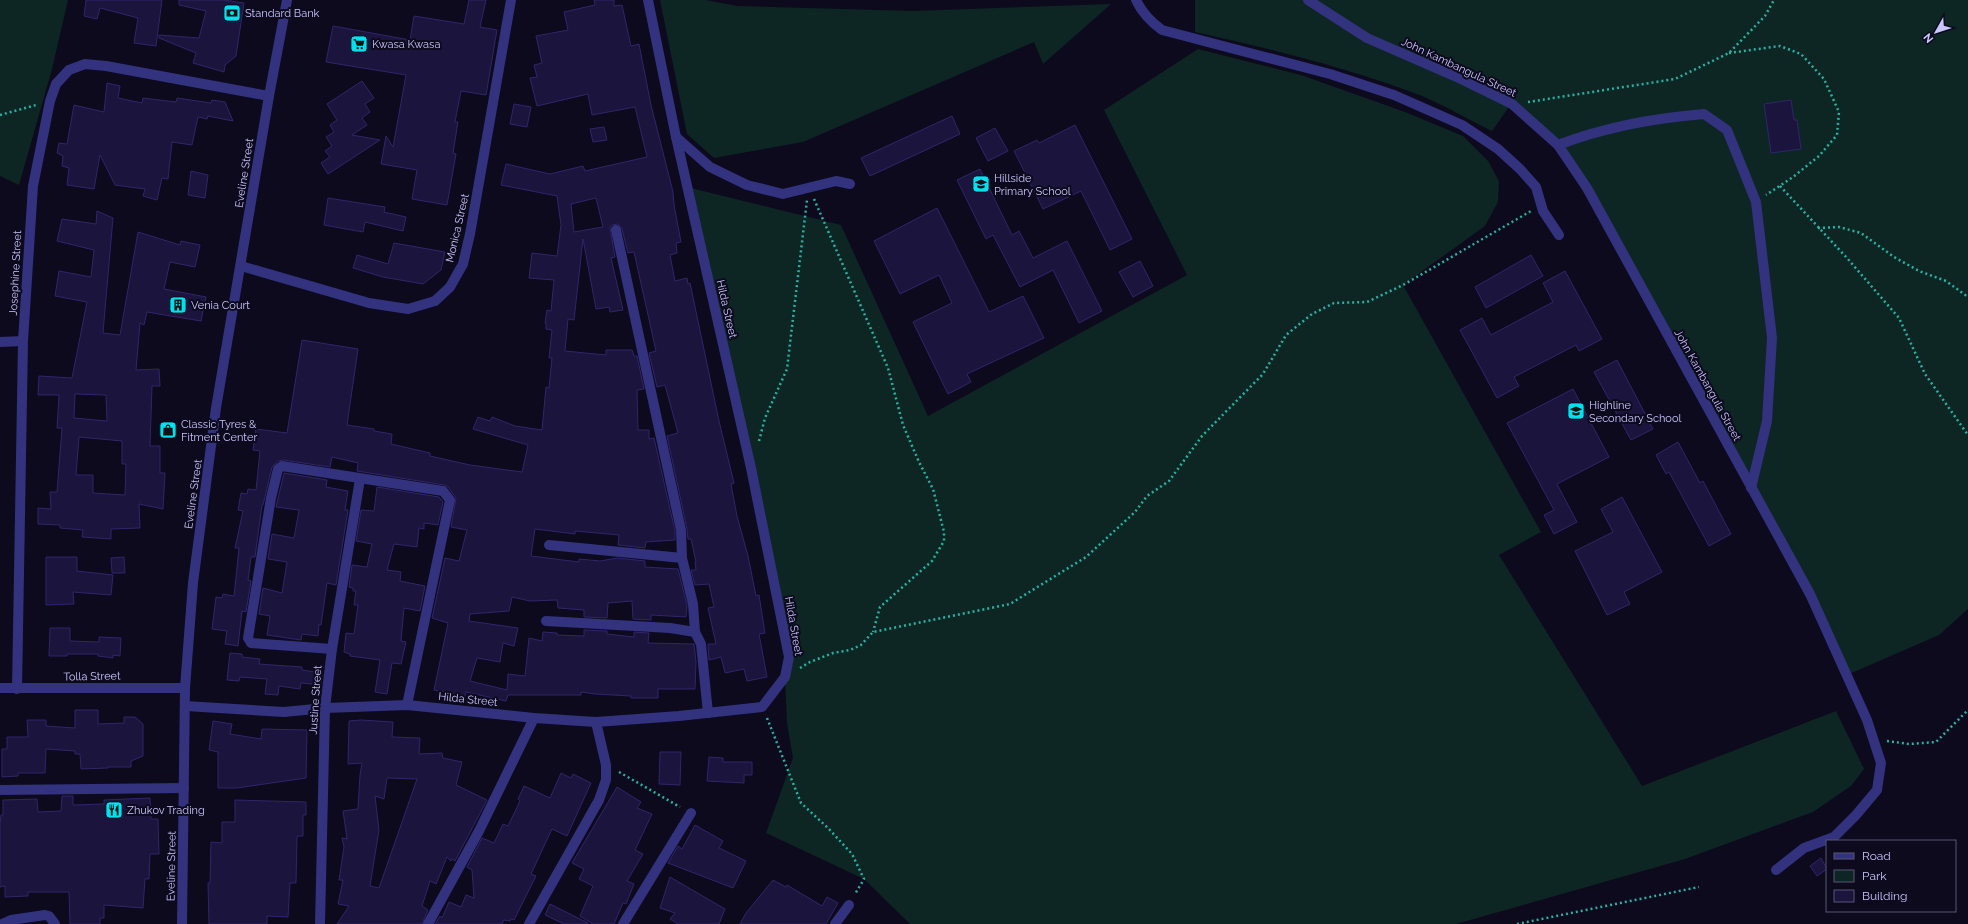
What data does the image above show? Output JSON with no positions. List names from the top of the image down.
{
  "streets": {
    "street": [
      "John Kambangula Street",
      "Eveline Street",
      "Monica Street",
      "Josephine Street",
      "Hilda Street",
      "Tolla Street",
      "Justine Street"
    ]
  },
  "crossings": [
    ["Eveline Street", "Monica Street"],
    ["Eveline Street", "Josephine Street"],
    ["Eveline Street", "Hilda Street"],
    ["Eveline Street", "Tolla Street"],
    ["Josephine Street", "Tolla Street"],
    ["Hilda Street", "Justine Street"]
  ],
  "places": {
    "bank": ["Standard Bank"],
    "supermarket": ["Kwasa Kwasa"],
    "school or university": ["Hillside Primary School", "Highline Secondary School"],
    "building": ["Venia Court"],
    "shop": ["Classic Tyres & Fitment Center"],
    "restaurant": ["Zhukov Trading"]
  },
  "legend": ["Road", "Park", "Building"],
  "north": "bottom left"
}
